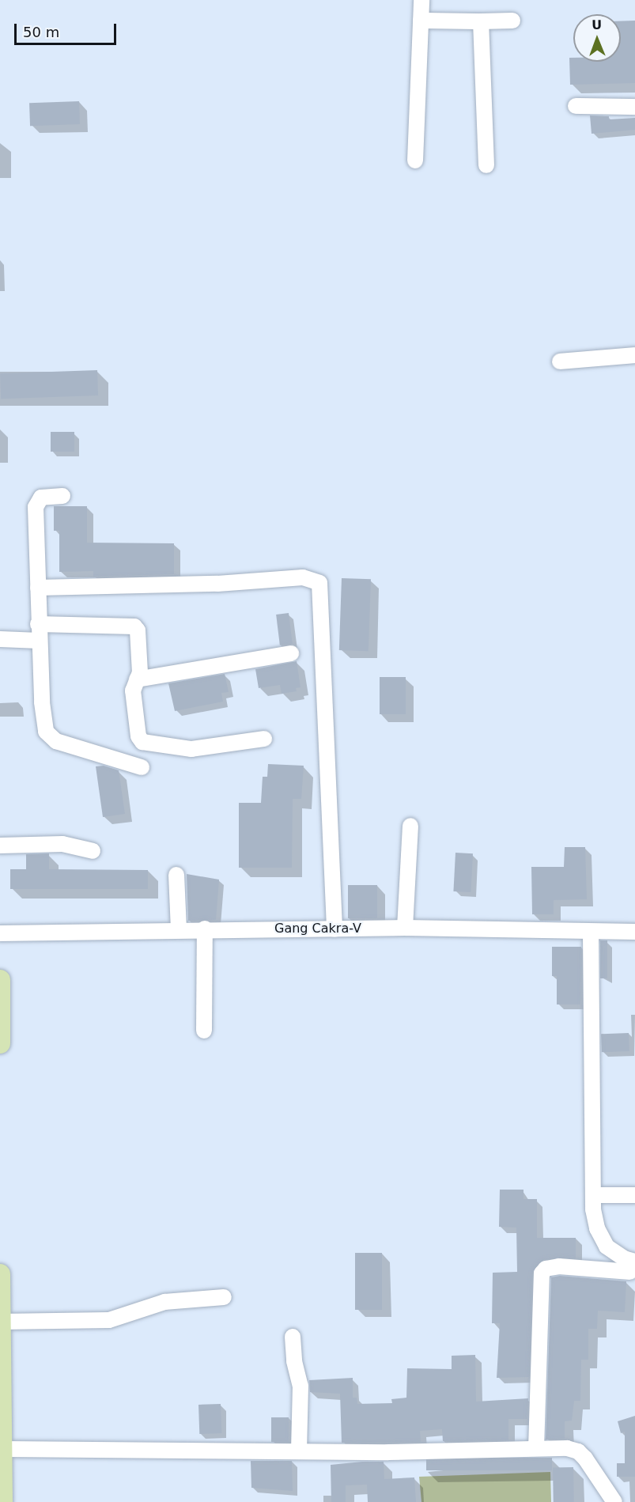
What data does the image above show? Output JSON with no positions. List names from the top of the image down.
{
  "streets": {
    "street": ["Gang Cakra-V"]
  },
  "scale_bar": "50 m",
  "north": "top"
}
